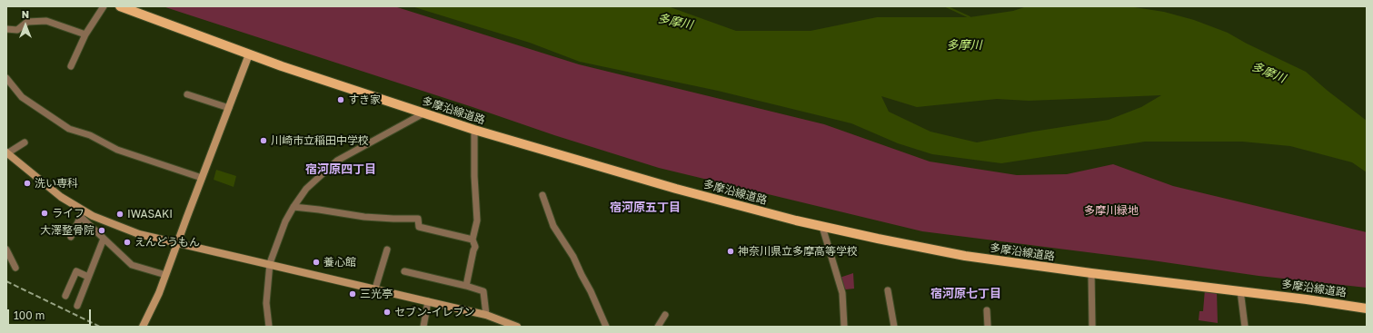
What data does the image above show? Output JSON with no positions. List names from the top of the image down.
{
  "streets": {
    "main road": ["多摩沿線道路"]
  },
  "districts": ["宿河原四丁目", "宿河原五丁目", "宿河原七丁目"],
  "water": ["多摩川"],
  "parks": ["多摩川緑地"],
  "places": [
    "すき家",
    "川崎市立稲田中学校",
    "洗い専科",
    "ライフ",
    "IWASAKI",
    "大澤整骨院",
    "えんどうもん",
    "神奈川県立多摩高等学校",
    "養心館",
    "三光亭",
    "セブン-イレブン"
  ],
  "scale_bar": "100 m",
  "north": "top"
}
